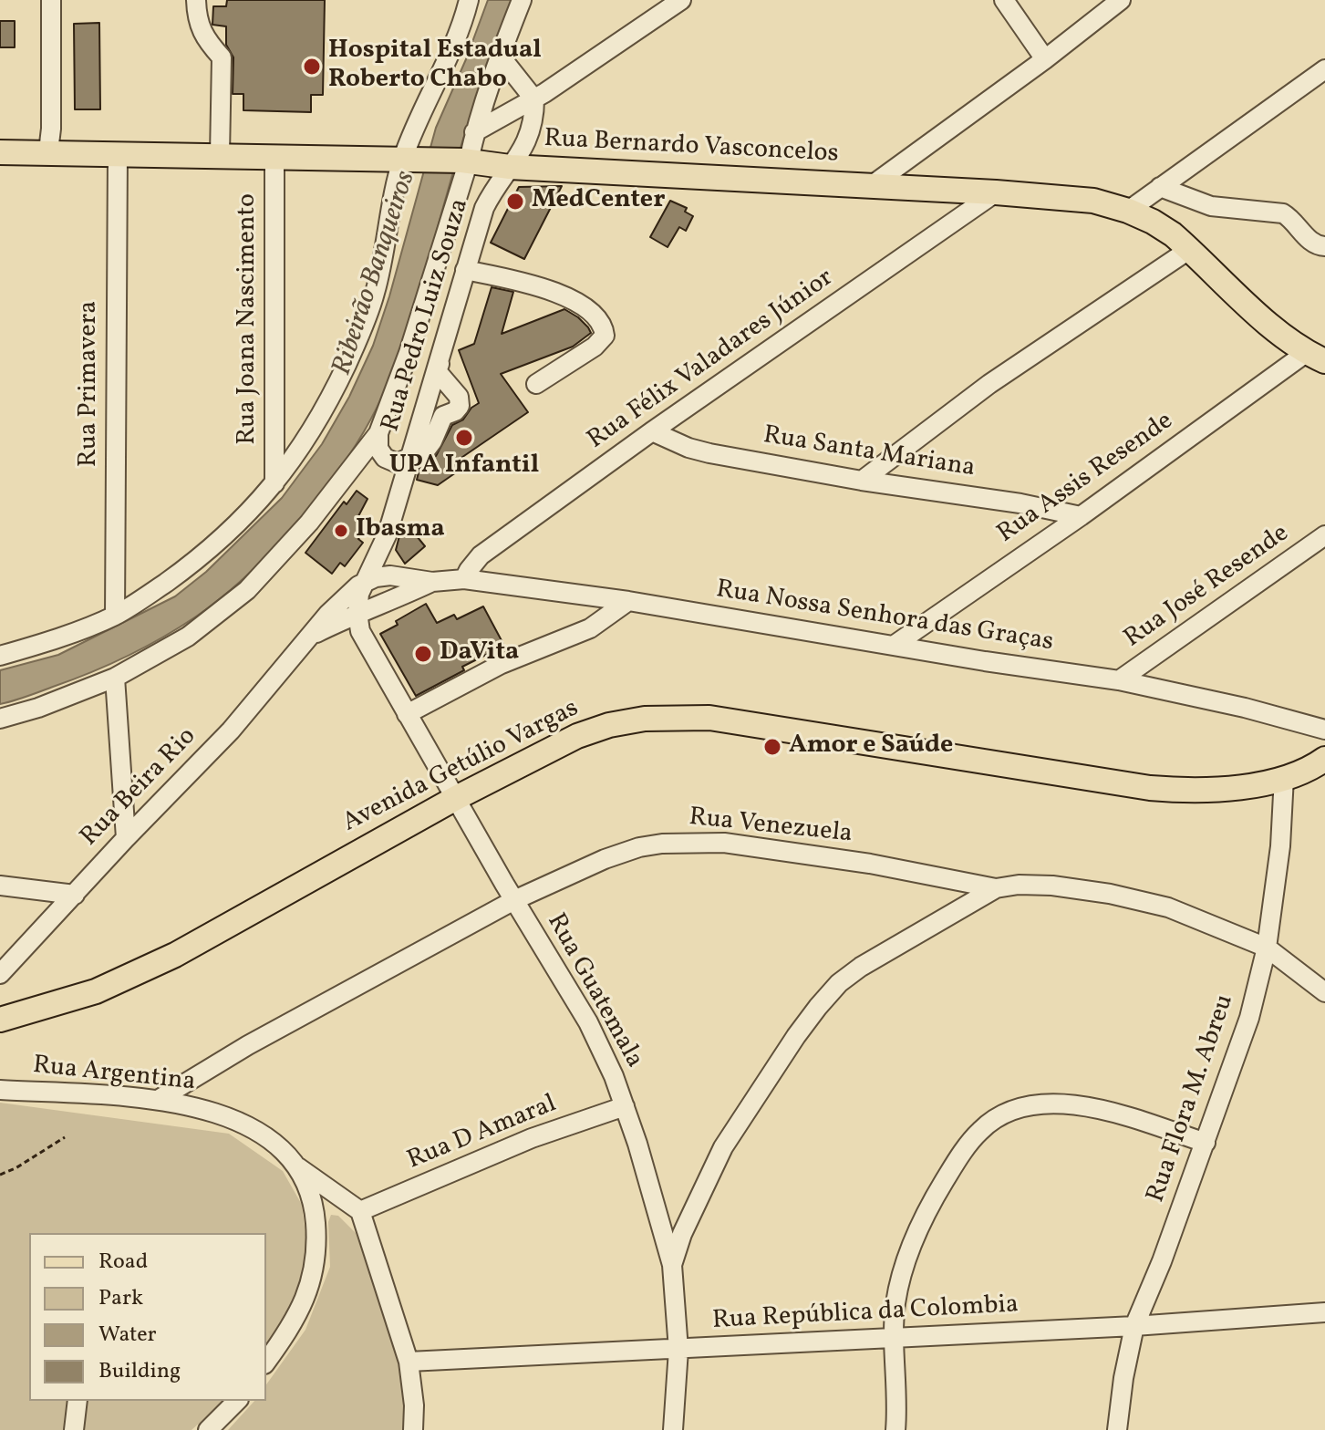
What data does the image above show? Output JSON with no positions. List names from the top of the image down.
{
  "streets": {
    "main road": ["Rua Bernardo Vasconcelos", "Avenida Getúlio Vargas"],
    "street": [
      "Rua Pedro Luiz Souza",
      "Rua Joana Nascimento",
      "Rua Félix Valadares Júnior",
      "Rua Primavera",
      "Rua Santa Mariana",
      "Rua Assis Resende",
      "Rua José Resende",
      "Rua Nossa Senhora das Graças",
      "Rua Beira Rio",
      "Rua Venezuela",
      "Rua Guatemala",
      "Rua Argentina",
      "Rua Flora M. Abreu",
      "Rua D Amaral",
      "Rua República da Colombia"
    ]
  },
  "crossings": [
    ["Rua Bernardo Vasconcelos", "Rua Pedro Luiz Souza"],
    ["Rua Bernardo Vasconcelos", "Rua Joana Nascimento"],
    ["Rua Bernardo Vasconcelos", "Rua Félix Valadares Júnior"],
    ["Rua Bernardo Vasconcelos", "Rua Primavera"],
    ["Rua Bernardo Vasconcelos", "Rua Assis Resende"],
    ["Rua Pedro Luiz Souza", "Rua Beira Rio"],
    ["Rua Félix Valadares Júnior", "Rua Santa Mariana"],
    ["Rua Félix Valadares Júnior", "Rua Nossa Senhora das Graças"],
    ["Rua Santa Mariana", "Rua Assis Resende"],
    ["Rua Assis Resende", "Rua Nossa Senhora das Graças"],
    ["Rua José Resende", "Rua Nossa Senhora das Graças"],
    ["Rua Nossa Senhora das Graças", "Rua Beira Rio"],
    ["Avenida Getúlio Vargas", "Rua Guatemala"],
    ["Avenida Getúlio Vargas", "Rua Flora M. Abreu"],
    ["Rua Beira Rio", "Rua Guatemala"],
    ["Rua Venezuela", "Rua Guatemala"],
    ["Rua Venezuela", "Rua Argentina"],
    ["Rua Venezuela", "Rua Flora M. Abreu"],
    ["Rua Guatemala", "Rua D Amaral"],
    ["Rua Guatemala", "Rua República da Colombia"],
    ["Rua Flora M. Abreu", "Rua República da Colombia"]
  ],
  "water": ["Ribeirão Banqueiros"],
  "places": [
    "Hospital Estadual Roberto Chabo",
    "MedCenter",
    "UPA Infantil",
    "Ibasma",
    "DaVita",
    "Amor e Saúde"
  ],
  "legend": [
    "Road",
    "Park",
    "Water",
    "Building"
  ]
}
